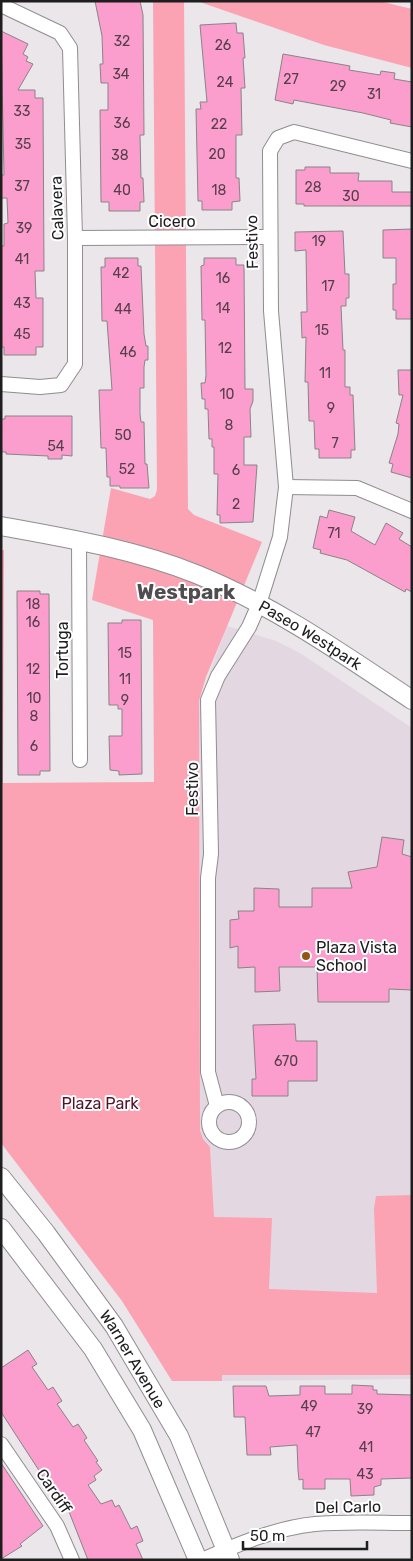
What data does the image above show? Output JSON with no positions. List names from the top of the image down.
{
  "streets": {
    "street": [
      "Calavera",
      "Cicero",
      "Festivo",
      "Paseo Westpark",
      "Tortuga",
      "Warner Avenue",
      "Cardiff",
      "Del Carlo"
    ]
  },
  "crossings": [
    ["Calavera", "Cicero"],
    ["Cicero", "Festivo"],
    ["Festivo", "Paseo Westpark"],
    ["Paseo Westpark", "Tortuga"],
    ["Warner Avenue", "Del Carlo"]
  ],
  "districts": ["Westpark"],
  "parks": ["Plaza Park"],
  "places": ["Plaza Vista School"],
  "house_numbers": [
    "32",
    "26",
    "34",
    "27",
    "24",
    "29",
    "31",
    "33",
    "36",
    "22",
    "35",
    "20",
    "38",
    "37",
    "28",
    "40",
    "18",
    "30",
    "39",
    "19",
    "41",
    "42",
    "16",
    "17",
    "43",
    "14",
    "44",
    "15",
    "45",
    "12",
    "46",
    "11",
    "10",
    "9",
    "8",
    "50",
    "7",
    "54",
    "52",
    "6",
    "2",
    "71",
    "18",
    "16",
    "15",
    "12",
    "11",
    "10",
    "9",
    "8",
    "6",
    "670",
    "49",
    "39",
    "47",
    "41",
    "43"
  ],
  "scale_bar": "50 m"
}
